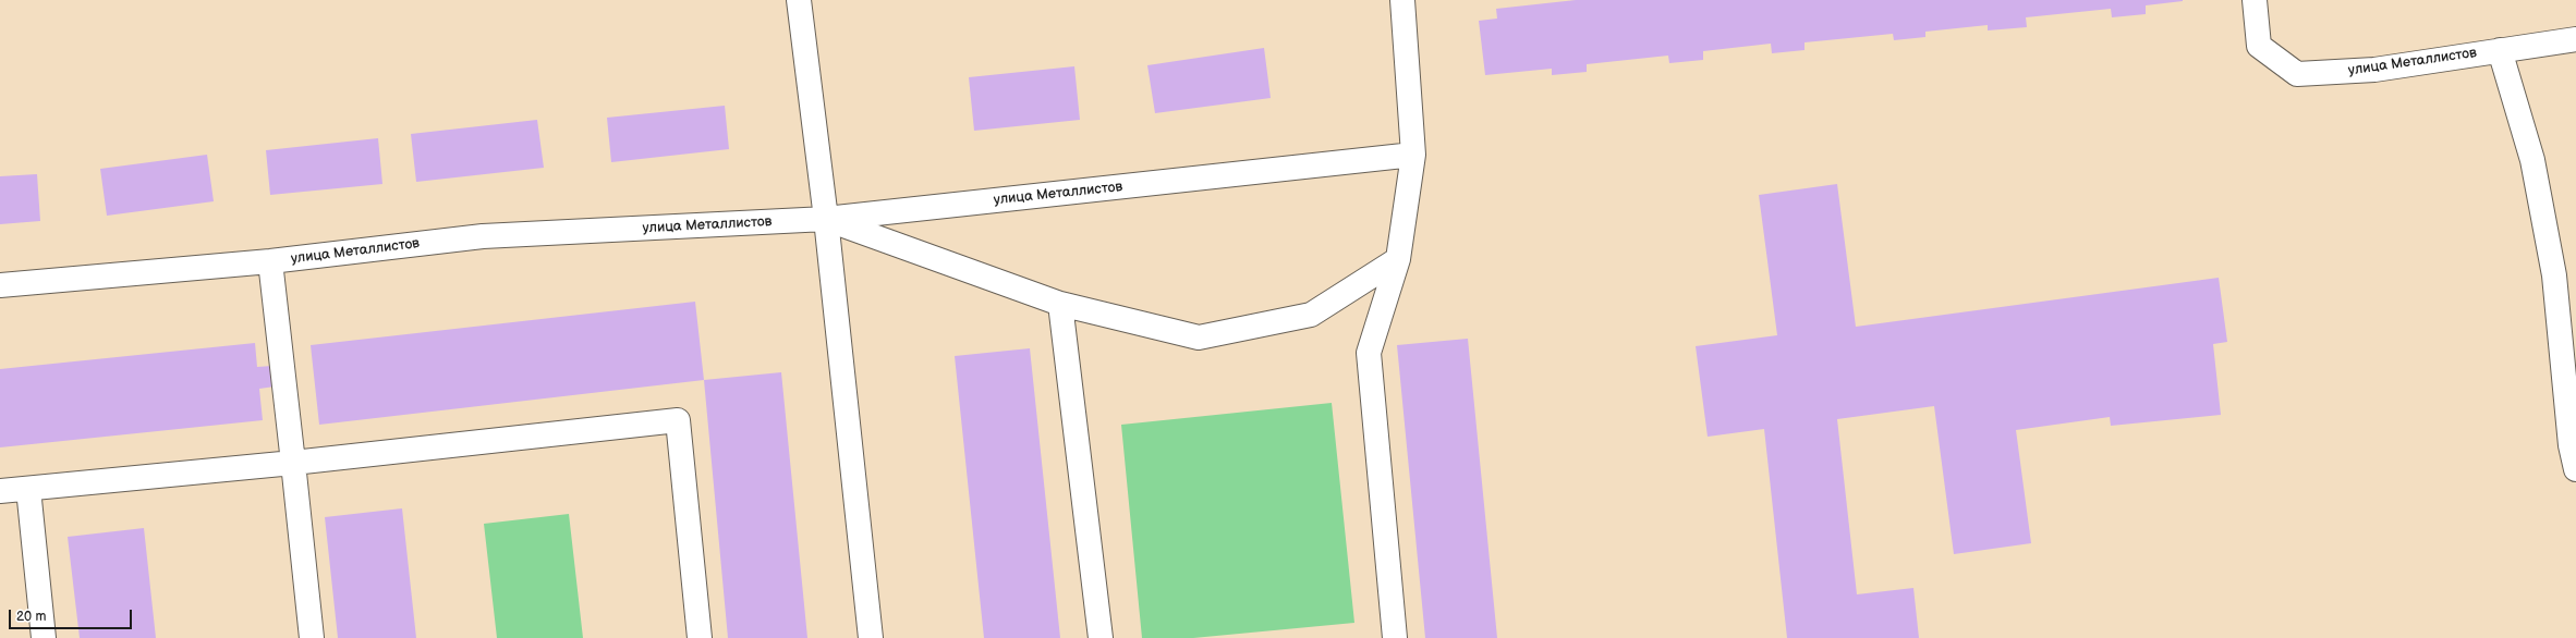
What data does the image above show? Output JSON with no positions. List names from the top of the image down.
{
  "streets": {
    "street": ["улица Металлистов"]
  },
  "scale_bar": "20 m"
}
